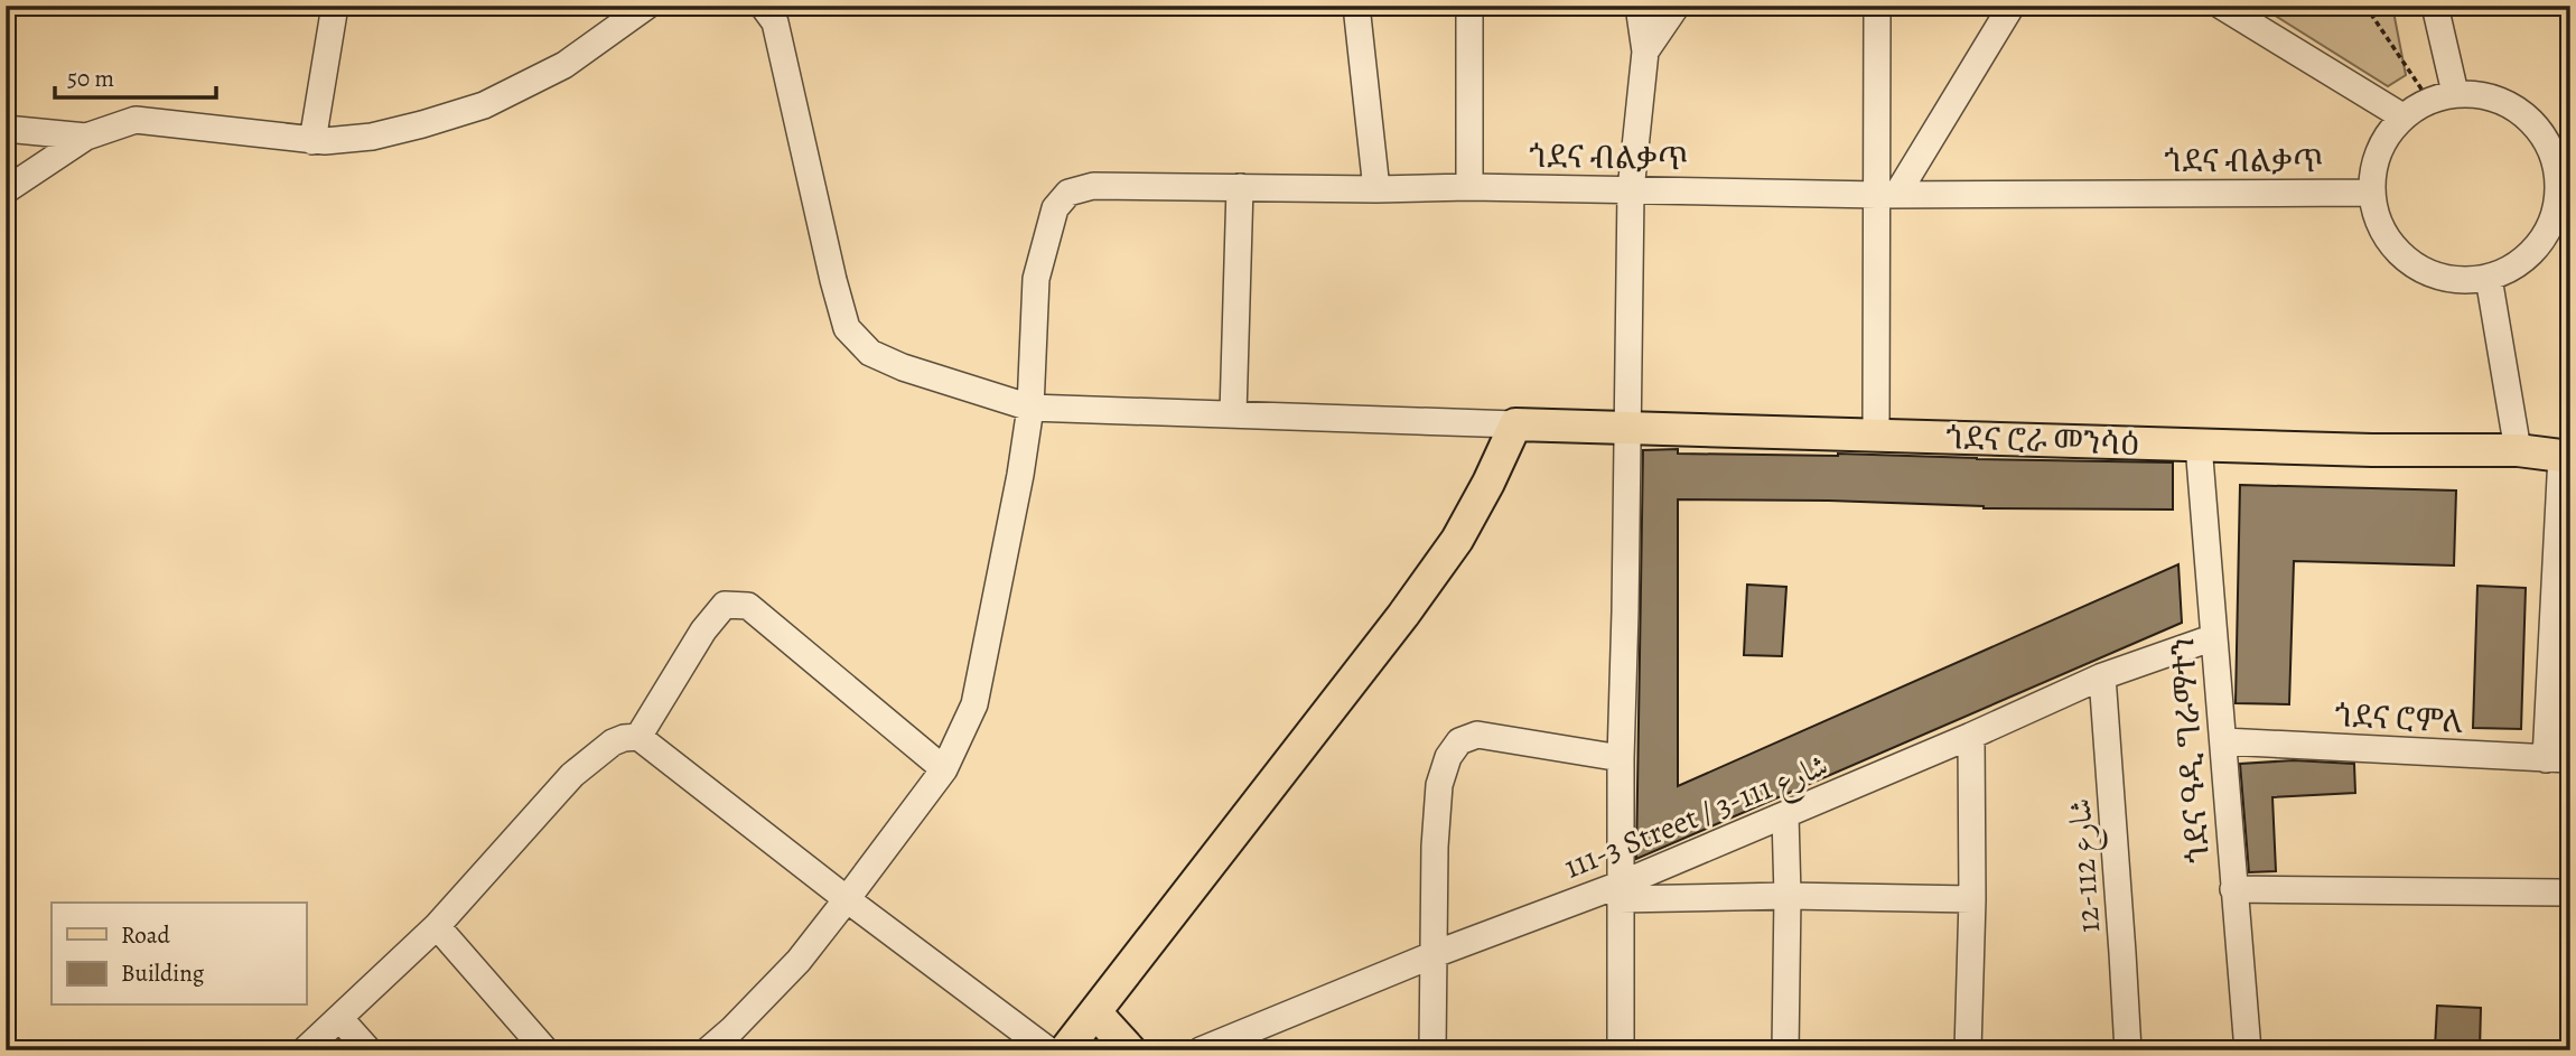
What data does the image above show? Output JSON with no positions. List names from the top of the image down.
{
  "streets": {
    "main road": ["ጎደና ሮራ መንሳዕ"],
    "street": [
      "ጎደና ብልቃጥ",
      "ጎደና ሮምለ",
      "ጎደና ዓዲ ግራማተን",
      "111-3 Street / شارع 111-3",
      "شارع 112-12"
    ]
  },
  "crossings": [
    ["ጎደና ሮራ መንሳዕ", "ጎደና ዓዲ ግራማተን"],
    ["ጎደና ሮምለ", "ጎደና ዓዲ ግራማተን"],
    ["ጎደና ዓዲ ግራማተን", "111-3 Street / شارع 111-3"],
    ["111-3 Street / شارع 111-3", "شارع 112-12"]
  ],
  "legend": ["Road", "Building"],
  "scale_bar": "50 m"
}
